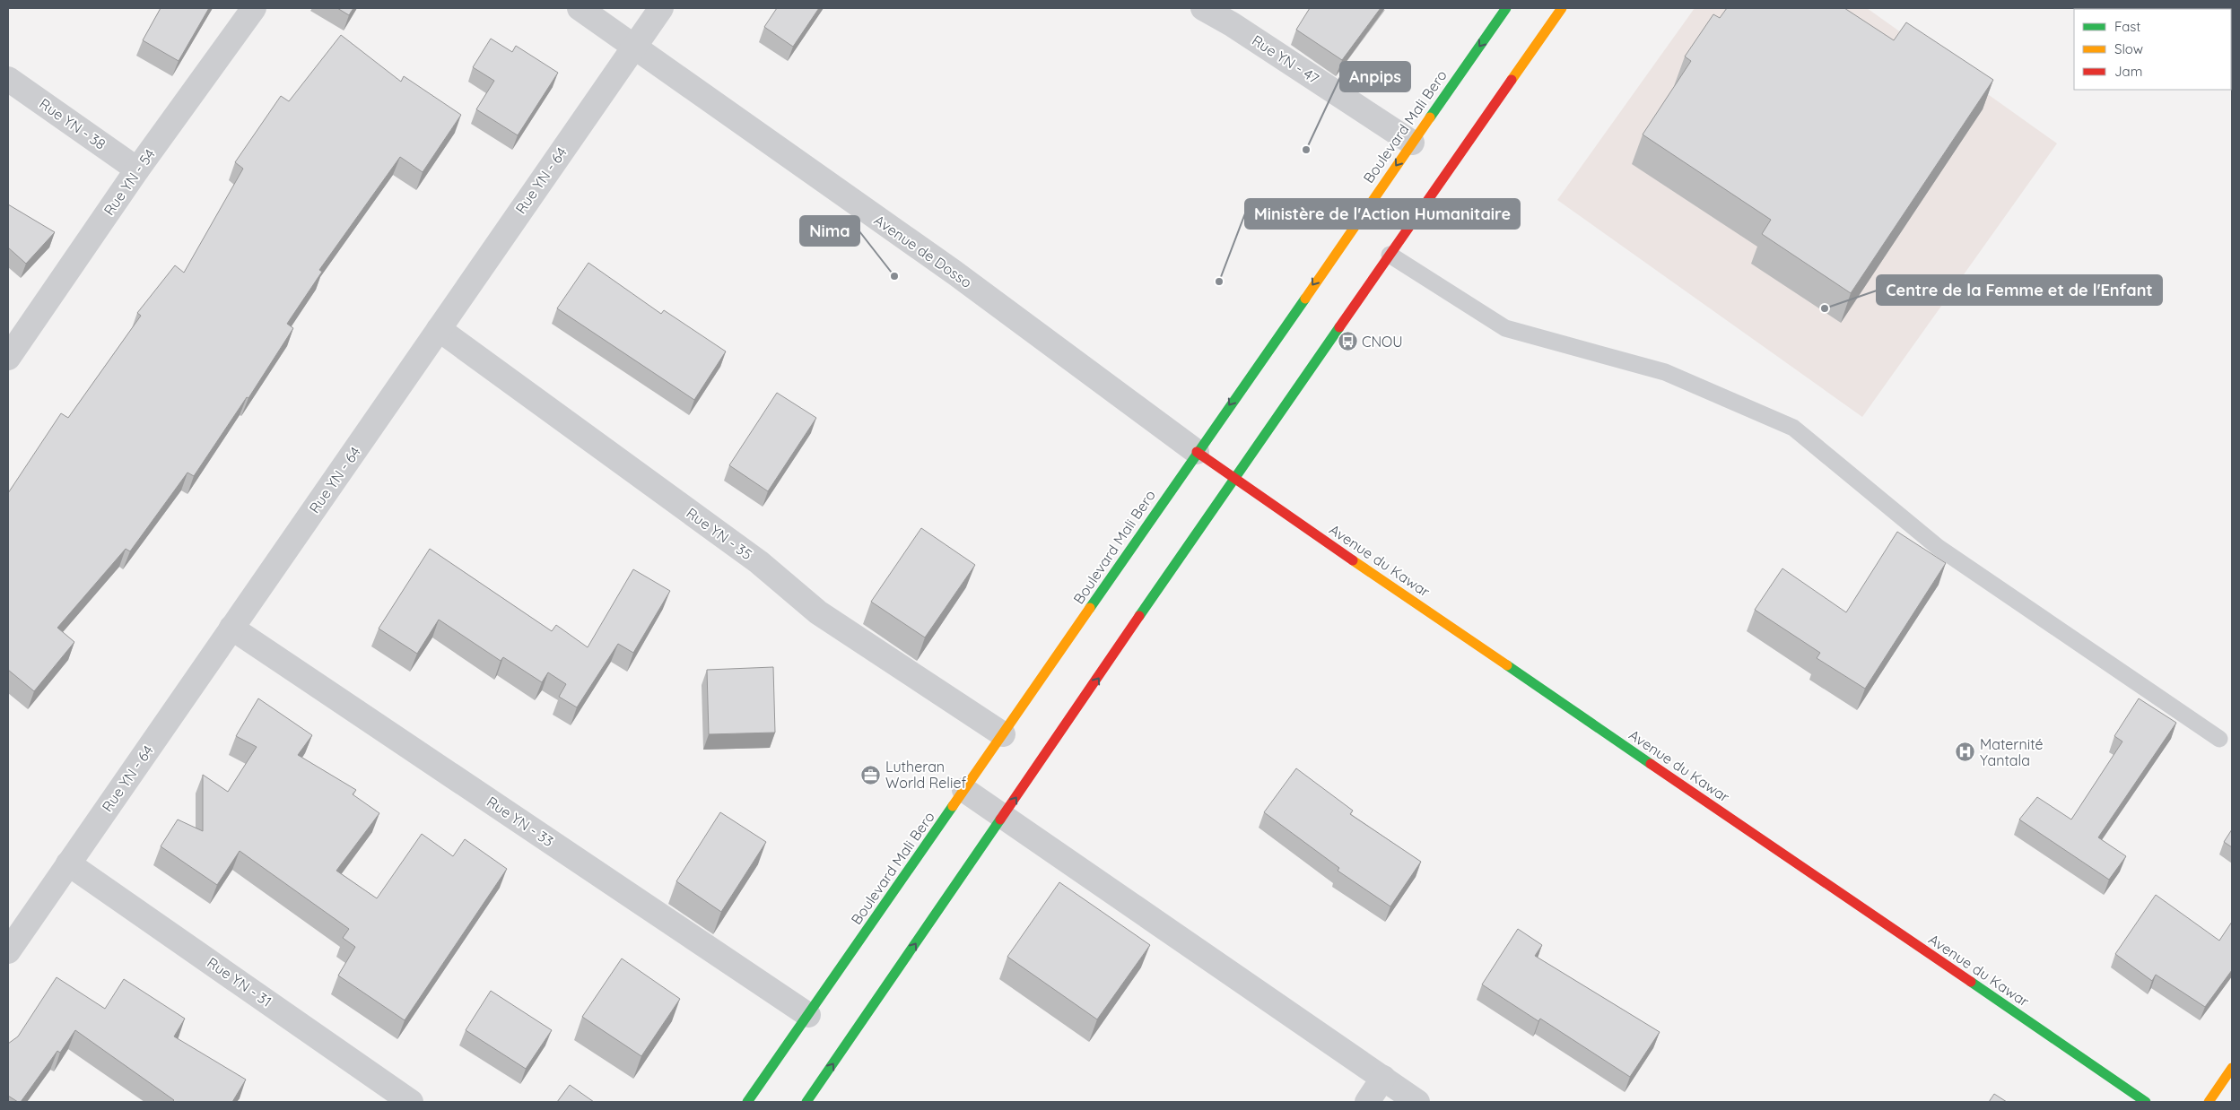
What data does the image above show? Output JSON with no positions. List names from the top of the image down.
{
  "streets": {
    "main road": ["Boulevard Mali Bero", "Avenue du Kawar"],
    "street": [
      "Rue YN - 47",
      "Rue YN - 38",
      "Rue YN - 64",
      "Rue YN - 54",
      "Avenue de Dosso",
      "Rue YN - 35",
      "Rue YN - 33",
      "Rue YN - 31"
    ]
  },
  "crossings": [
    ["Rue YN - 47", "Boulevard Mali Bero"],
    ["Rue YN - 38", "Rue YN - 54"],
    ["Boulevard Mali Bero", "Avenue de Dosso"],
    ["Boulevard Mali Bero", "Rue YN - 35"],
    ["Boulevard Mali Bero", "Avenue du Kawar"],
    ["Boulevard Mali Bero", "Rue YN - 33"],
    ["Rue YN - 64", "Avenue de Dosso"],
    ["Rue YN - 64", "Rue YN - 35"],
    ["Rue YN - 64", "Rue YN - 33"],
    ["Rue YN - 64", "Rue YN - 31"],
    ["Avenue de Dosso", "Avenue du Kawar"]
  ],
  "places": {
    "other": [
      "Anpips",
      "Nima",
      "Ministère de l'Action Humanitaire",
      "Centre de la Femme et de l'Enfant"
    ],
    "bus stop": ["CNOU"],
    "hospital": ["Maternité Yantala"],
    "office": ["Lutheran World Relief"]
  },
  "legend": ["Fast", "Slow", "Jam"]
}
